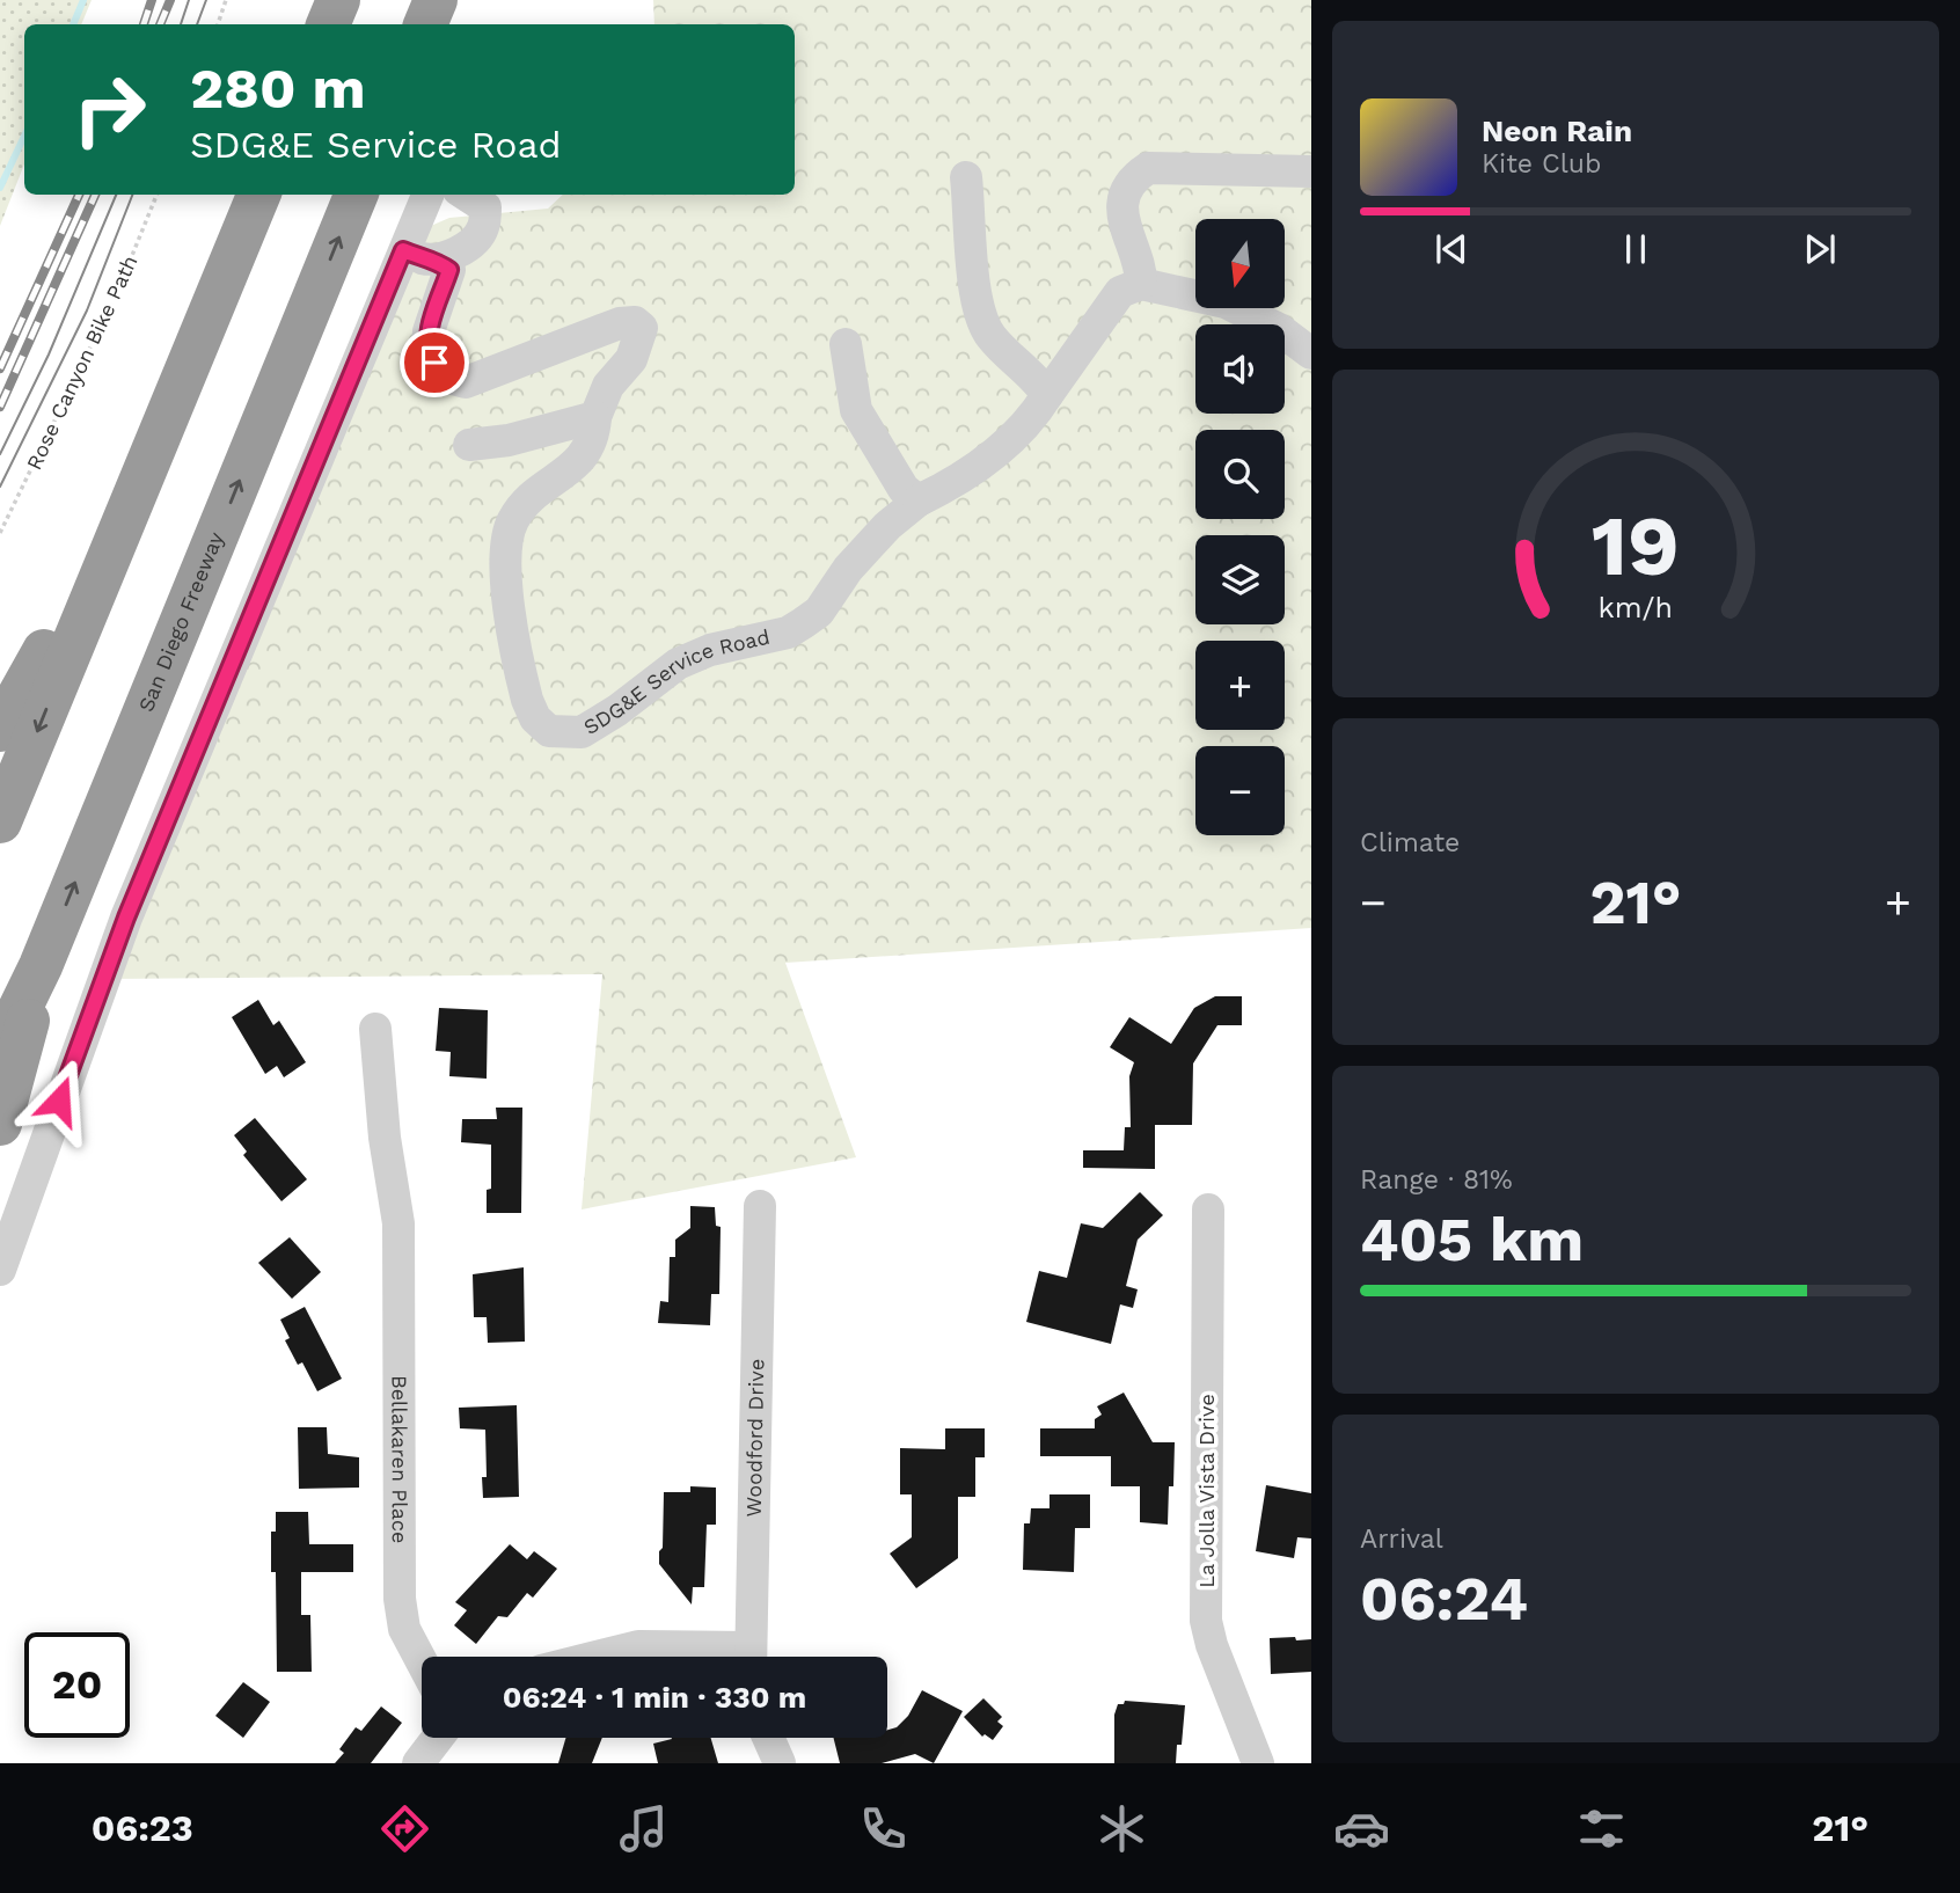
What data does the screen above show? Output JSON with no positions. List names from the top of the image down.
{
  "streets": {
    "highway": ["San Diego Freeway"],
    "street": [
      "SDG&E Service Road",
      "Woodford Drive",
      "Bellakaren Place",
      "La Jolla Vista Drive"
    ],
    "path": ["Rose Canyon Bike Path"]
  },
  "north": "bottom",
  "page": {
    "turn": ["280 m", "SDG&E Service Road"],
    "song": ["Neon Rain", "Kite Club"],
    "map_buttons": ["+", "−"],
    "tile": [
      "Climate",
      ["Range · 81%", "405 km"],
      ["Arrival", "06:24"]
    ],
    "heat": ["−", "21°", "+"],
    "limit": "20",
    "trip": "06:24 · 1 min · 330 m",
    "tabs": ["06:23", "21°"],
    "gauge": ["19", "km/h"]
  }
}
